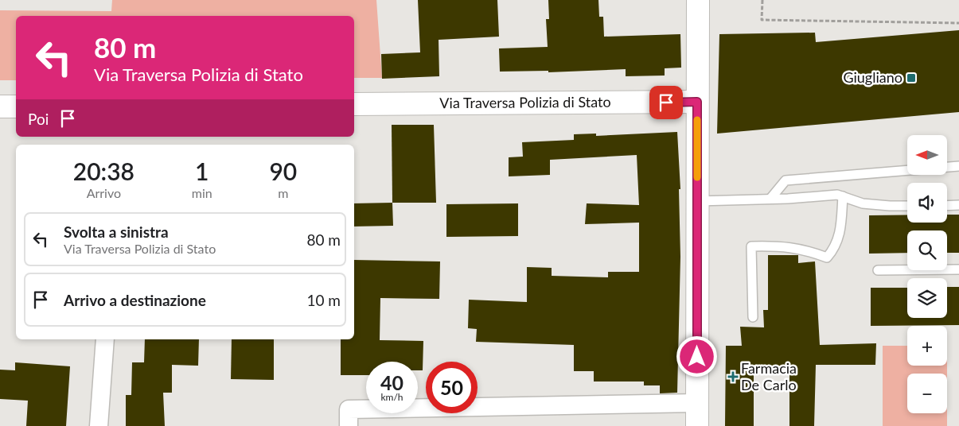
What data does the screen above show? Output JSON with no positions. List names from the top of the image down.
{
  "streets": {
    "main road": ["Via Traversa Polizia di Stato"]
  },
  "places": {
    "transit": ["Giugliano"],
    "health": ["Farmacia De Carlo"]
  },
  "north": "left",
  "page": {
    "turn": ["80 m", "Via Traversa Polizia di Stato"],
    "then": "Poi",
    "map_buttons": ["+", "−"],
    "eta": [
      "20:38",
      "Arrivo",
      "1",
      "min",
      "90",
      "m"
    ],
    "list": [
      {
        "name": "Svolta a sinistra",
        "note": "Via Traversa Polizia di Stato",
        "value": "80 m"
      },
      {
        "name": "Arrivo a destinazione",
        "value": "10 m"
      }
    ],
    "speed": "40 km/h",
    "limit": "50"
  }
}
